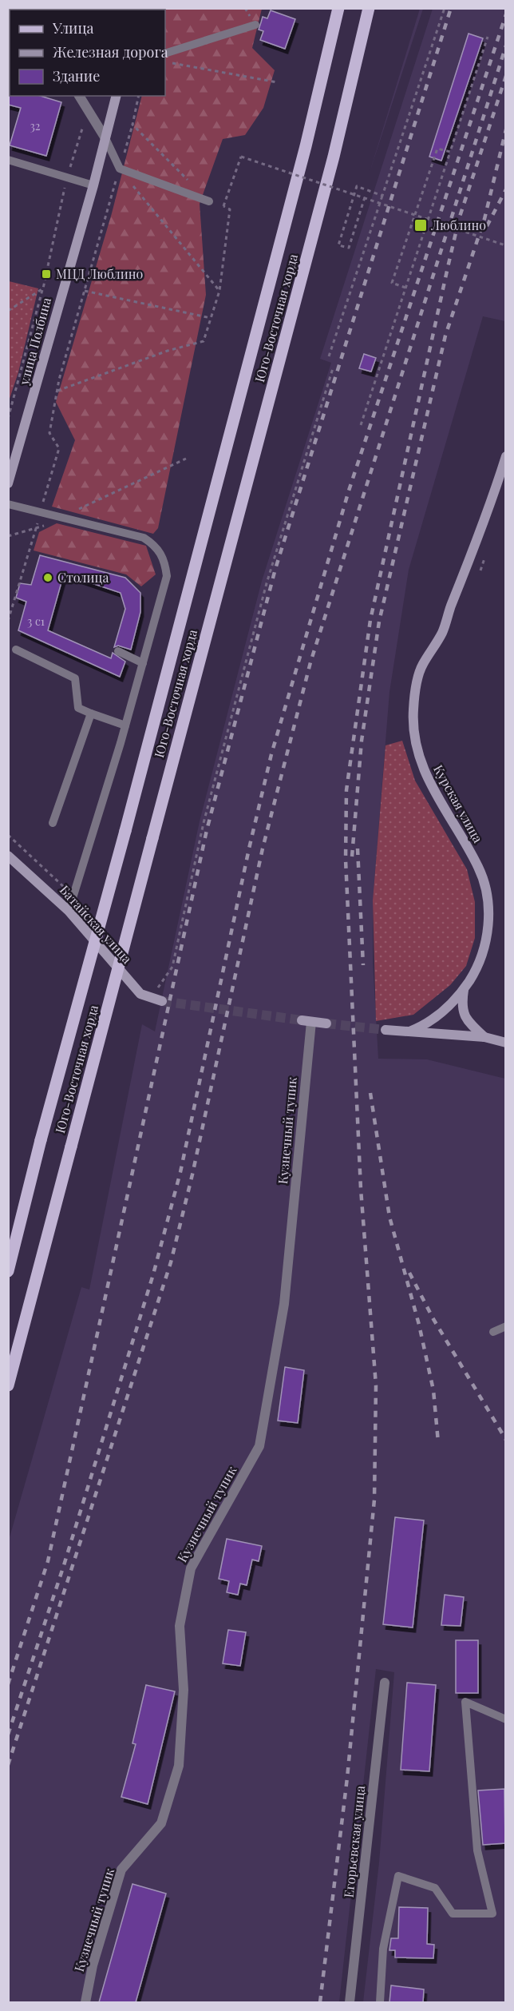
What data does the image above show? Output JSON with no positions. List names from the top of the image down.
{
  "streets": {
    "main road": [
      "Юго-Восточная хорда",
      "улица Полбина",
      "Курская улица",
      "Батайская улица"
    ],
    "street": ["Кузнечный тупик", "Егорьевская улица"]
  },
  "places": {
    "transit": ["Люблино", "МЦД Люблино"],
    "other": ["Столица"]
  },
  "house_numbers": ["32", "3 с1"],
  "legend": ["Улица", "Железная дорога", "Здание"]
}
